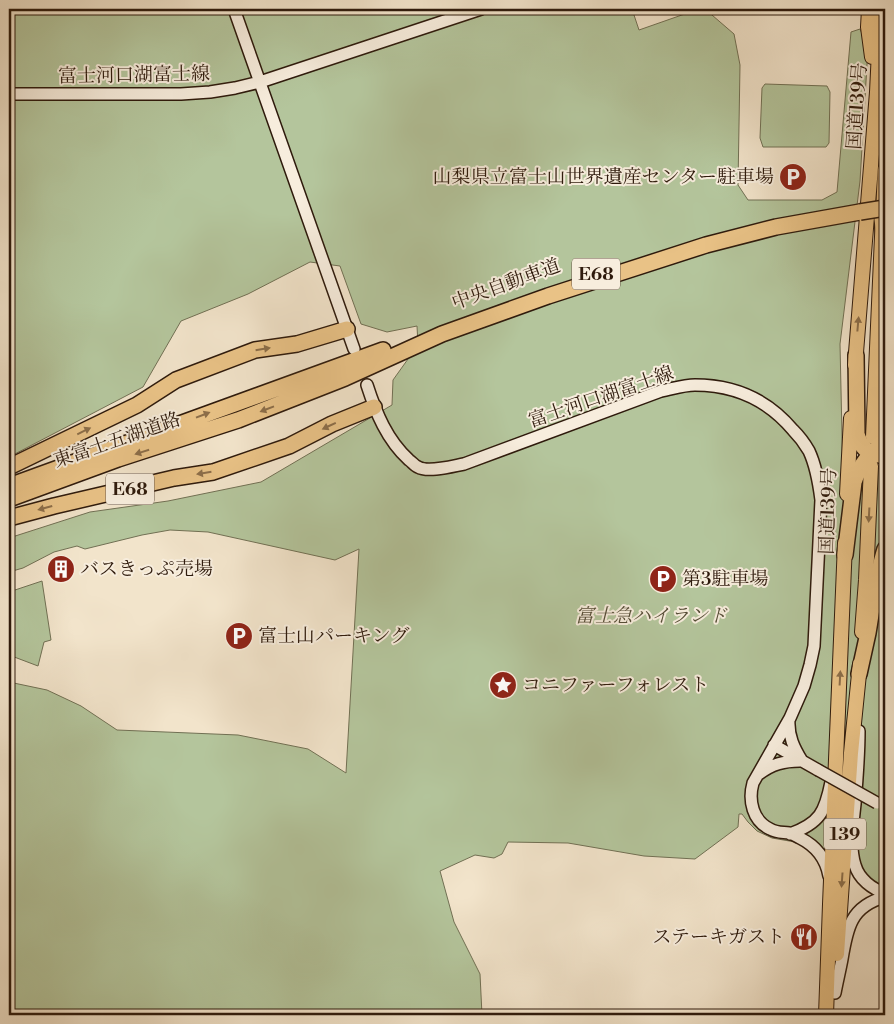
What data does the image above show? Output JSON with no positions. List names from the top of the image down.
{
  "streets": {
    "highway": [
      "国道139号",
      "E68",
      "中央自動車道",
      "東富士五湖道路",
      "139"
    ],
    "main road": ["富士河口湖富士線"]
  },
  "crossings": [
    ["富士河口湖富士線", "国道139号"],
    ["富士河口湖富士線", "E68"],
    ["国道139号", "中央自動車道"],
    ["中央自動車道", "東富士五湖道路"]
  ],
  "parks": ["富士急ハイランド"],
  "places": {
    "parking": ["山梨県立富士山世界遺産センター駐車場", "第3駐車場", "富士山パーキング"],
    "building": ["バスきっぷ売場"],
    "place": ["コニファーフォレスト"],
    "restaurant": ["ステーキガスト"]
  }
}
